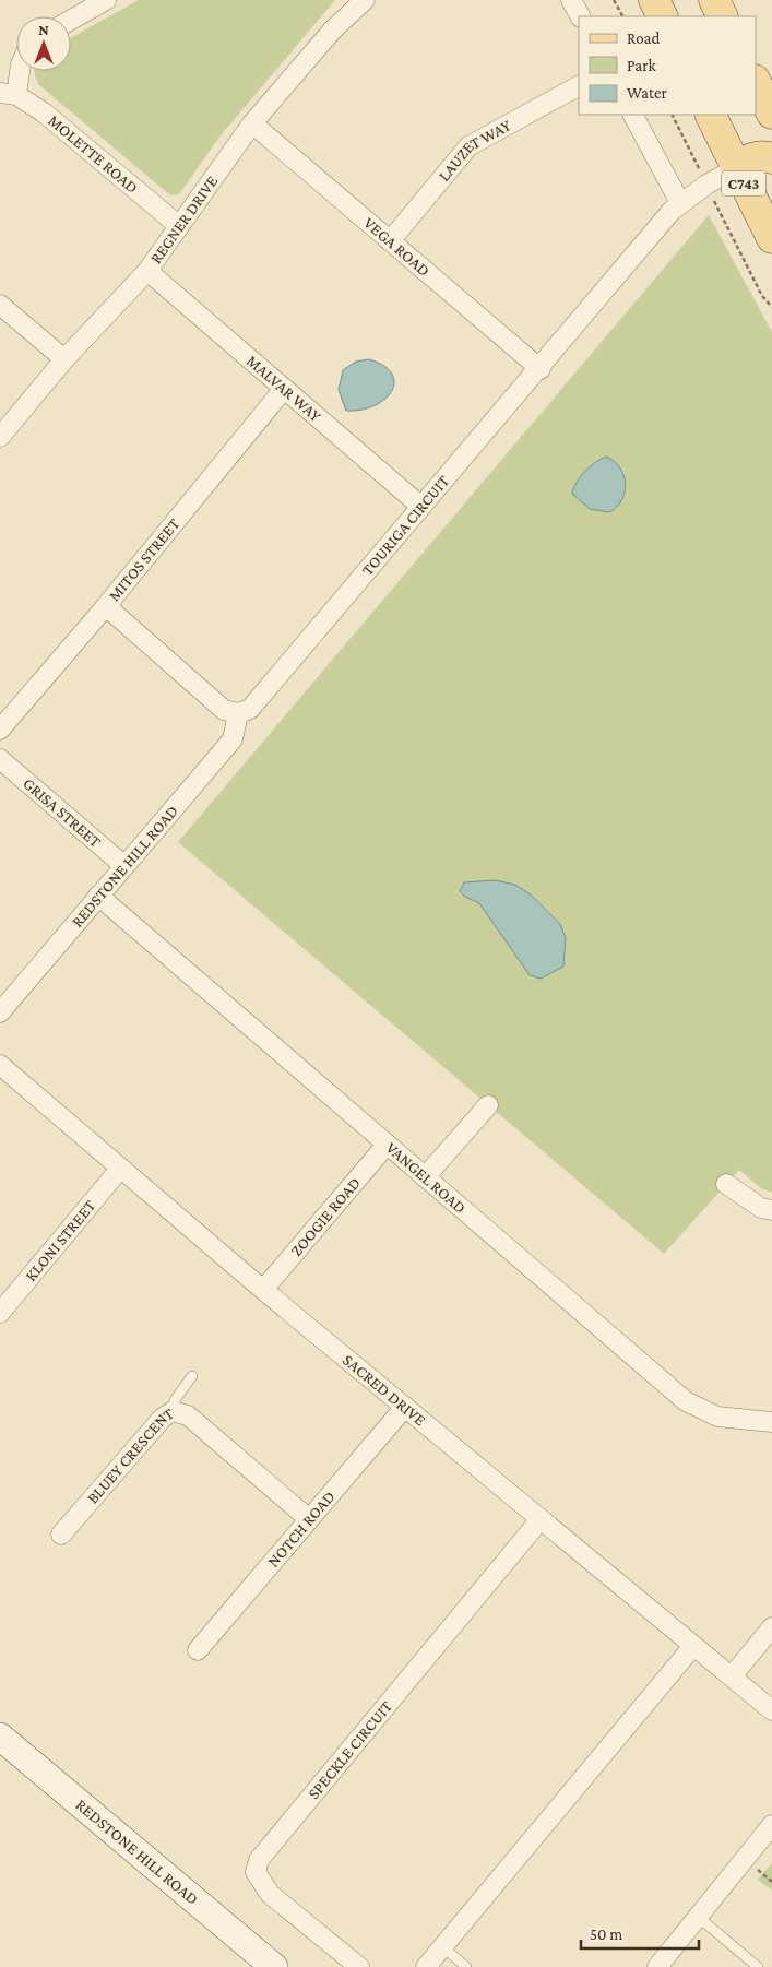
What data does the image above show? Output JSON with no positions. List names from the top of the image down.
{
  "streets": {
    "main road": ["C743"],
    "street": [
      "LAUZET WAY",
      "MOLETTE ROAD",
      "REGNER DRIVE",
      "VEGA ROAD",
      "MALVAR WAY",
      "TOURIGA CIRCUIT",
      "MITOS STREET",
      "GRISA STREET",
      "REDSTONE HILL ROAD",
      "VANGEL ROAD",
      "ZOOGIE ROAD",
      "KLONI STREET",
      "SACRED DRIVE",
      "BLUEY CRESCENT",
      "NOTCH ROAD",
      "SPECKLE CIRCUIT"
    ]
  },
  "crossings": [
    ["LAUZET WAY", "VEGA ROAD"],
    ["MOLETTE ROAD", "REGNER DRIVE"],
    ["C743", "TOURIGA CIRCUIT"],
    ["REGNER DRIVE", "VEGA ROAD"],
    ["REGNER DRIVE", "MALVAR WAY"],
    ["VEGA ROAD", "TOURIGA CIRCUIT"],
    ["MALVAR WAY", "TOURIGA CIRCUIT"],
    ["MALVAR WAY", "MITOS STREET"],
    ["TOURIGA CIRCUIT", "REDSTONE HILL ROAD"],
    ["GRISA STREET", "REDSTONE HILL ROAD"],
    ["REDSTONE HILL ROAD", "VANGEL ROAD"],
    ["VANGEL ROAD", "ZOOGIE ROAD"],
    ["ZOOGIE ROAD", "SACRED DRIVE"],
    ["KLONI STREET", "SACRED DRIVE"],
    ["SACRED DRIVE", "NOTCH ROAD"],
    ["SACRED DRIVE", "SPECKLE CIRCUIT"],
    ["BLUEY CRESCENT", "NOTCH ROAD"]
  ],
  "legend": ["Road", "Park", "Water"],
  "scale_bar": "50 m",
  "north": "top"
}
